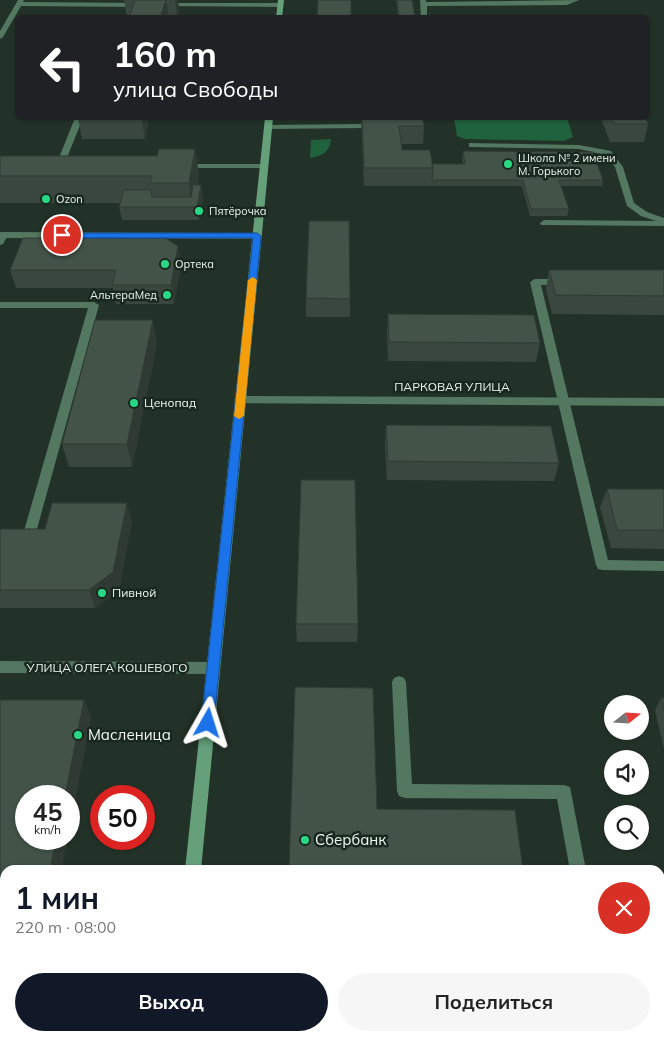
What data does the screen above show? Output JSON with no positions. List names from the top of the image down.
{
  "streets": {
    "street": ["ПАРКОВАЯ УЛИЦА", "УЛИЦА ОЛЕГА КОШЕВОГО"]
  },
  "places": [
    "Школа № 2 имени М. Горького",
    "Ozon",
    "Пятёрочка",
    "Ортека",
    "АльтераМед",
    "Ценопад",
    "Пивной",
    "Масленица",
    "Сбербанк"
  ],
  "north": "right",
  "page": {
    "turn": ["160 m", "улица Свободы"],
    "speed": "45 km/h",
    "limit": "50",
    "heading": ["1 мин", "220 m · 08:00"],
    "buttons": ["Выход", "Поделиться"]
  }
}
